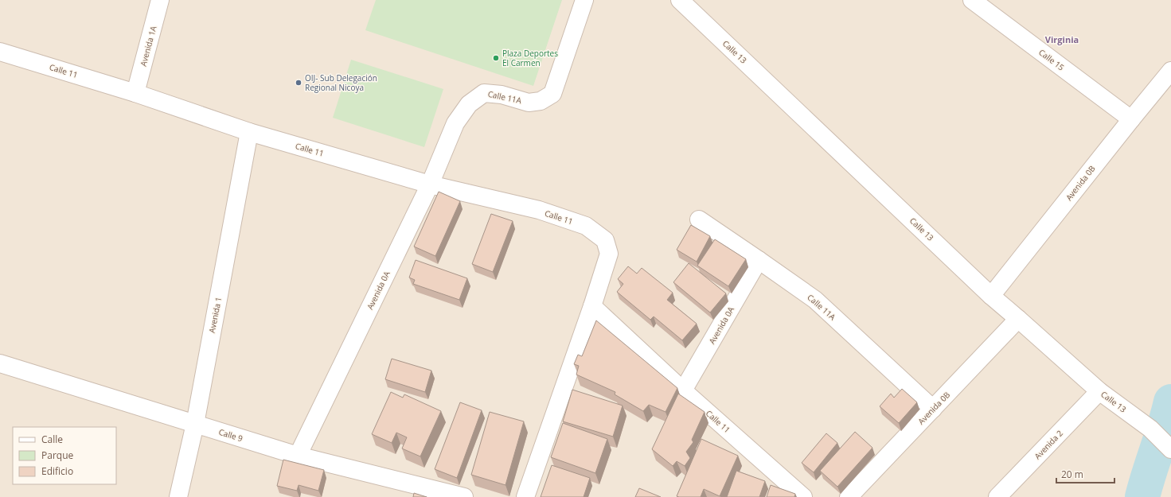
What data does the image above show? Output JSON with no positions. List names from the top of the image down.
{
  "streets": {
    "street": [
      "Avenida 1A",
      "Calle 13",
      "Calle 15",
      "Calle 11",
      "Calle 11A",
      "Avenida 0B",
      "Avenida 0A",
      "Avenida 1",
      "Calle 9",
      "Avenida 2"
    ]
  },
  "crossings": [
    ["Avenida 1A", "Calle 11"],
    ["Calle 13", "Avenida 0B"],
    ["Calle 13", "Avenida 2"],
    ["Calle 15", "Avenida 0B"],
    ["Calle 11", "Avenida 0A"],
    ["Calle 11", "Avenida 1"],
    ["Calle 11A", "Avenida 0B"],
    ["Calle 11A", "Avenida 0A"],
    ["Avenida 0A", "Calle 9"],
    ["Avenida 1", "Calle 9"]
  ],
  "districts": ["Virginia"],
  "places": ["Plaza Deportes El Carmen", "OIJ- Sub Delegación Regional Nicoya"],
  "legend": ["Calle", "Parque", "Edificio"],
  "scale_bar": "20 m"
}
